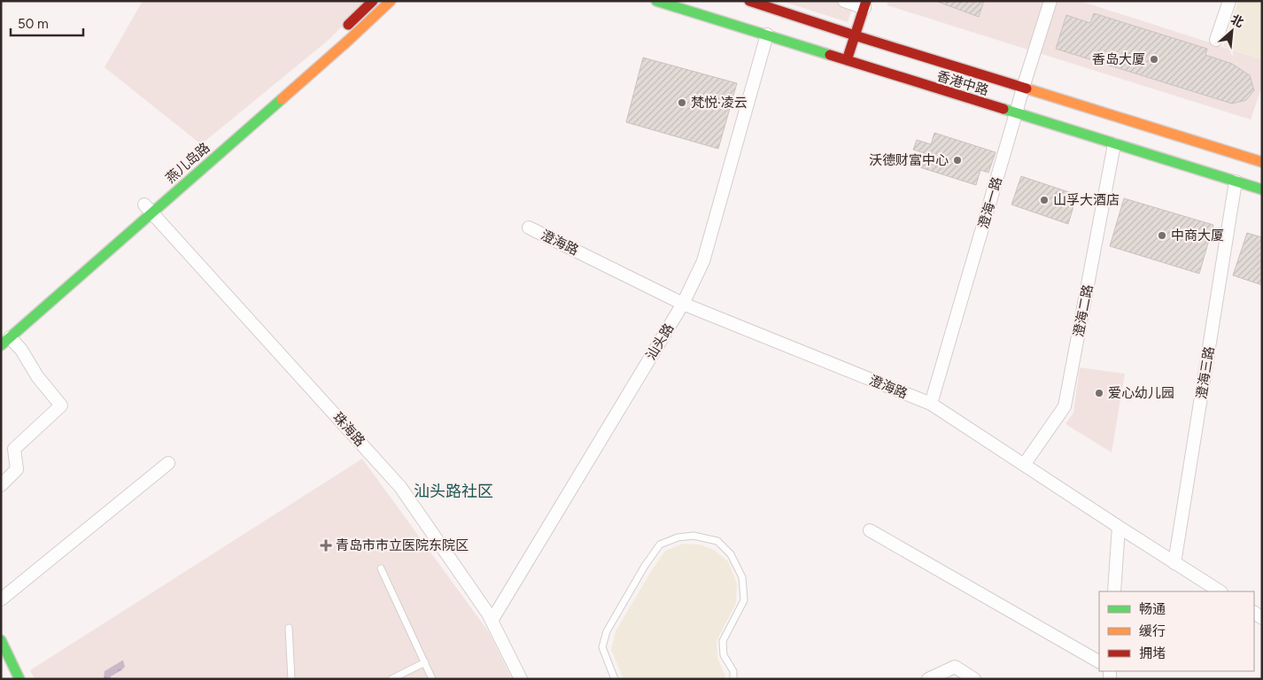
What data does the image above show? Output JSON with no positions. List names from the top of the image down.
{
  "streets": {
    "main road": ["香港中路", "燕儿岛路"],
    "street": [
      "澄海一路",
      "澄海路",
      "澄海二路",
      "汕头路",
      "澄海三路",
      "珠海路"
    ]
  },
  "crossings": [
    ["香港中路", "澄海一路"],
    ["香港中路", "澄海二路"],
    ["香港中路", "汕头路"],
    ["香港中路", "澄海三路"],
    ["燕儿岛路", "珠海路"],
    ["澄海一路", "澄海路"],
    ["澄海路", "澄海二路"],
    ["澄海路", "汕头路"],
    ["澄海路", "澄海三路"],
    ["汕头路", "珠海路"]
  ],
  "districts": ["汕头路社区"],
  "places": {
    "other": [
      "香岛大厦",
      "梵悦·凌云",
      "沃德财富中心",
      "山孚大酒店",
      "中商大厦",
      "爱心幼儿园"
    ],
    "health": ["青岛市市立医院东院区"]
  },
  "legend": ["畅通", "缓行", "拥堵"],
  "scale_bar": "50 m",
  "north": "top right"
}
